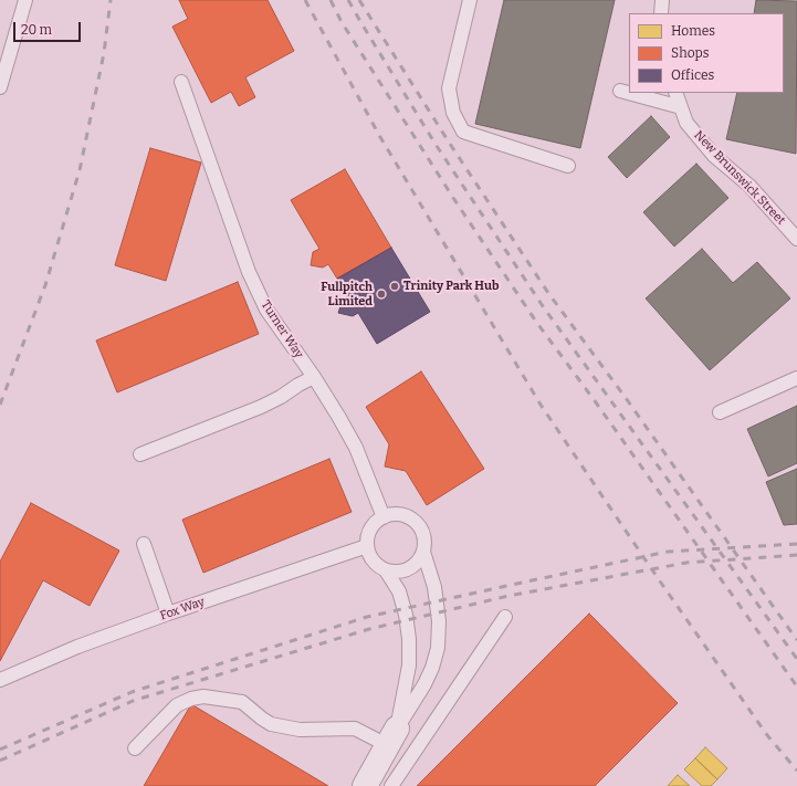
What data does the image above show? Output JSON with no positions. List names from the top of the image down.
{
  "streets": {
    "lane": ["New Brunswick Street", "Turner Way", "Fox Way"]
  },
  "crossings": [
    ["Turner Way", "Fox Way"]
  ],
  "places": ["Trinity Park Hub", "Fullpitch Limited"],
  "legend": ["Homes", "Shops", "Offices"],
  "scale_bar": "20 m"
}
